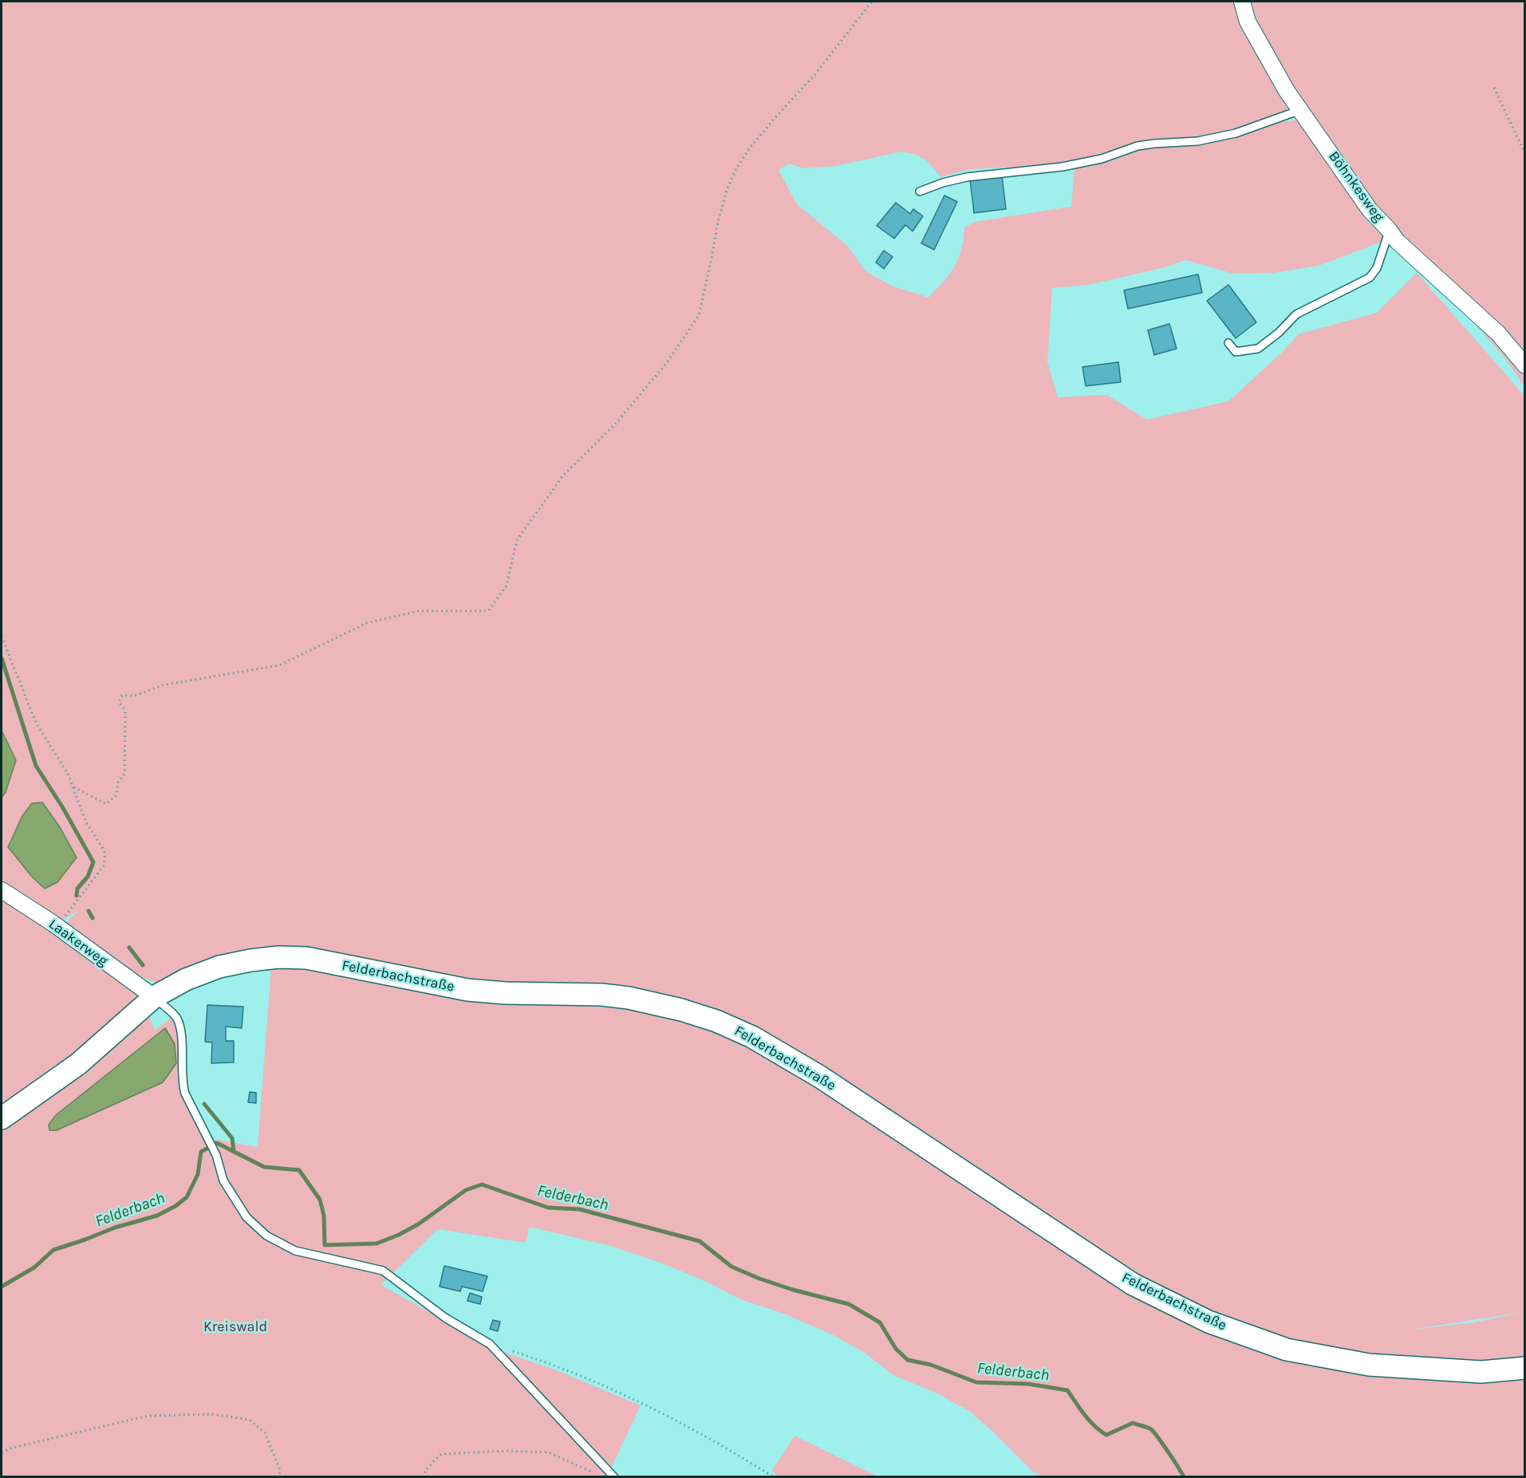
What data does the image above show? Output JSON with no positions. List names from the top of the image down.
{
  "streets": {
    "street": ["Böhnkesweg", "Laakerweg", "Felderbachstraße"]
  },
  "crossings": [
    ["Laakerweg", "Felderbachstraße"]
  ],
  "water": ["Felderbach"],
  "parks": ["Kreiswald"]
}
